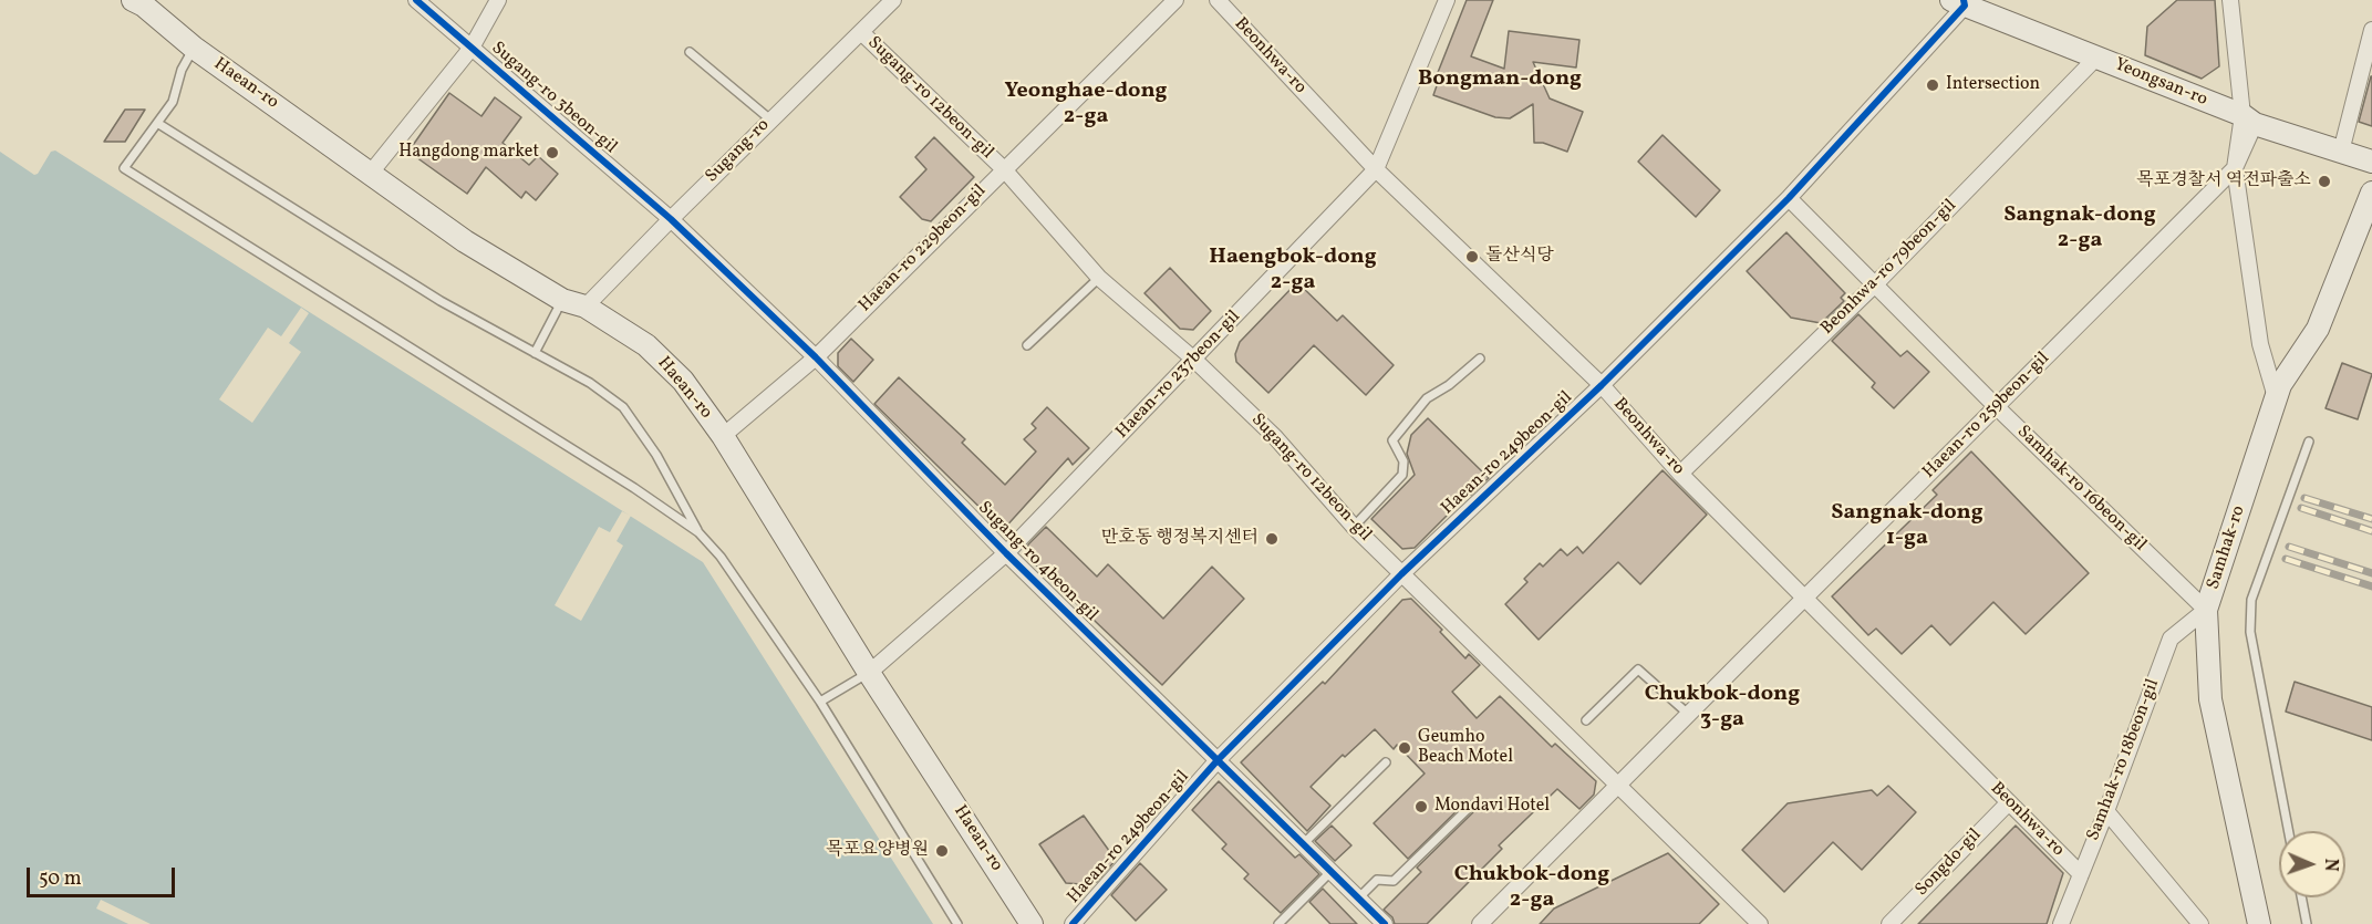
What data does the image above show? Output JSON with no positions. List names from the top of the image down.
{
  "streets": {
    "street": [
      "Beonhwa-ro",
      "Yeongsan-ro",
      "Haean-ro",
      "Sugang-ro 3beon-gil",
      "Sugang-ro 12beon-gil",
      "Sugang-ro",
      "Haean-ro 229beon-gil",
      "Beonhwa-ro 79beon-gil",
      "Haean-ro 237beon-gil",
      "Haean-ro 259beon-gil",
      "Haean-ro 249beon-gil",
      "Samhak-ro 16beon-gil",
      "Samhak-ro",
      "Sugang-ro 4beon-gil",
      "Samhak-ro 18beon-gil",
      "Songdo-gil"
    ]
  },
  "crossings": [
    ["Beonhwa-ro", "Beonhwa-ro 79beon-gil"],
    ["Beonhwa-ro", "Haean-ro 237beon-gil"],
    ["Beonhwa-ro", "Haean-ro 259beon-gil"],
    ["Beonhwa-ro", "Haean-ro 249beon-gil"],
    ["Beonhwa-ro", "Samhak-ro 18beon-gil"],
    ["Beonhwa-ro", "Songdo-gil"],
    ["Yeongsan-ro", "Beonhwa-ro 79beon-gil"],
    ["Yeongsan-ro", "Haean-ro 249beon-gil"],
    ["Haean-ro", "Sugang-ro"],
    ["Haean-ro", "Haean-ro 229beon-gil"],
    ["Haean-ro", "Haean-ro 237beon-gil"],
    ["Sugang-ro 3beon-gil", "Sugang-ro"],
    ["Sugang-ro 3beon-gil", "Sugang-ro 4beon-gil"],
    ["Sugang-ro 12beon-gil", "Sugang-ro"],
    ["Sugang-ro 12beon-gil", "Haean-ro 229beon-gil"],
    ["Sugang-ro 12beon-gil", "Haean-ro 237beon-gil"],
    ["Sugang-ro 12beon-gil", "Haean-ro 259beon-gil"],
    ["Sugang-ro 12beon-gil", "Haean-ro 249beon-gil"],
    ["Sugang-ro", "Sugang-ro 4beon-gil"],
    ["Haean-ro 229beon-gil", "Sugang-ro 4beon-gil"],
    ["Beonhwa-ro 79beon-gil", "Samhak-ro 16beon-gil"],
    ["Haean-ro 237beon-gil", "Sugang-ro 4beon-gil"],
    ["Haean-ro 259beon-gil", "Samhak-ro 16beon-gil"],
    ["Haean-ro 249beon-gil", "Samhak-ro 16beon-gil"],
    ["Haean-ro 249beon-gil", "Sugang-ro 4beon-gil"],
    ["Samhak-ro 16beon-gil", "Samhak-ro"],
    ["Samhak-ro 16beon-gil", "Samhak-ro 18beon-gil"],
    ["Samhak-ro", "Samhak-ro 18beon-gil"]
  ],
  "districts": [
    "Bongman-dong",
    "Yeonghae-dong 2-ga",
    "Sangnak-dong 2-ga",
    "Haengbok-dong 2-ga",
    "Sangnak-dong 1-ga",
    "Chukbok-dong 3-ga",
    "Chukbok-dong 2-ga"
  ],
  "places": [
    "Intersection",
    "Hangdong market",
    "목포경찰서 역전파출소",
    "돌산식당",
    "만호동 행정복지센터",
    "Geumho Beach Motel",
    "Mondavi Hotel",
    "목포요양병원"
  ],
  "scale_bar": "50 m",
  "north": "right"
}
